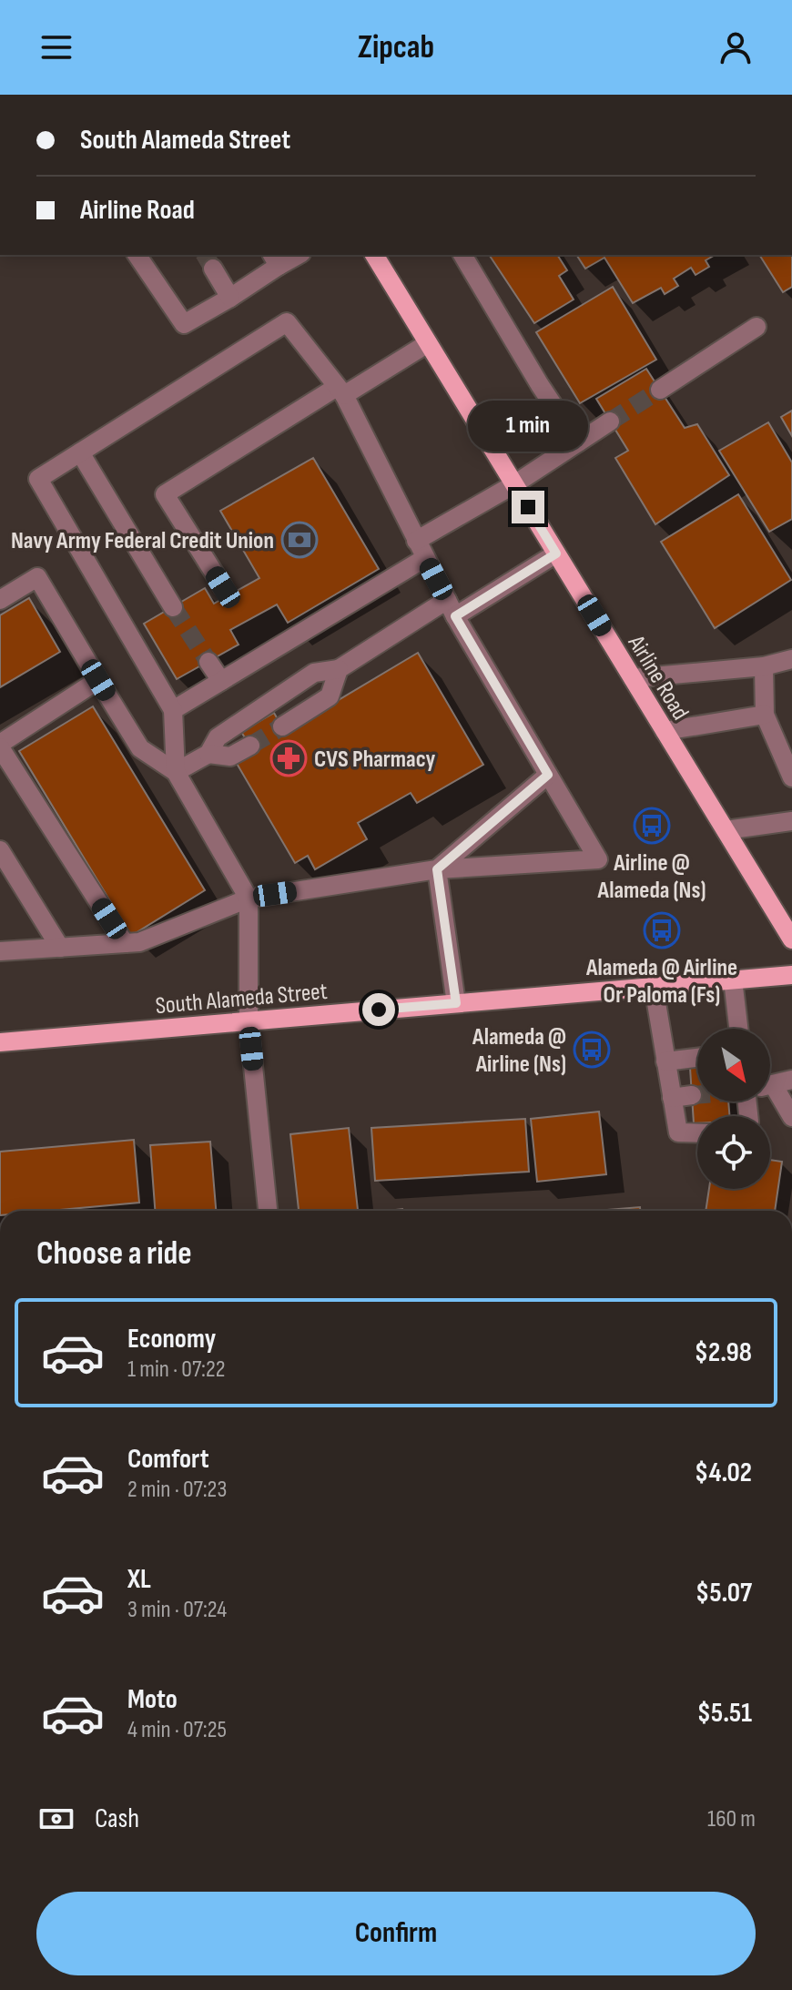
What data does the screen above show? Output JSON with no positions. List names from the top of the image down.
{
  "streets": {
    "main road": ["Airline Road", "South Alameda Street"]
  },
  "places": {
    "bank": ["Navy Army Federal Credit Union"],
    "pharmacy": ["CVS Pharmacy"],
    "bus stop": ["Airline @ Alameda (Ns)", "Alameda @ Airline Or Paloma (Fs)", "Alameda @ Airline (Ns)"]
  },
  "north": "bottom right",
  "page": {
    "header": "Zipcab",
    "banner": ["South Alameda Street", "Airline Road"],
    "bubble": "1 min",
    "heading": "Choose a ride",
    "list": [
      {
        "name": "Economy",
        "note": "1 min · 07:22",
        "value": "$2.98"
      },
      {
        "name": "Comfort",
        "note": "2 min · 07:23",
        "value": "$4.02"
      },
      {
        "name": "XL",
        "note": "3 min · 07:24",
        "value": "$5.07"
      },
      {
        "name": "Moto",
        "note": "4 min · 07:25",
        "value": "$5.51"
      }
    ],
    "pay": ["Cash", "160 m"],
    "buttons": "Confirm"
  }
}
